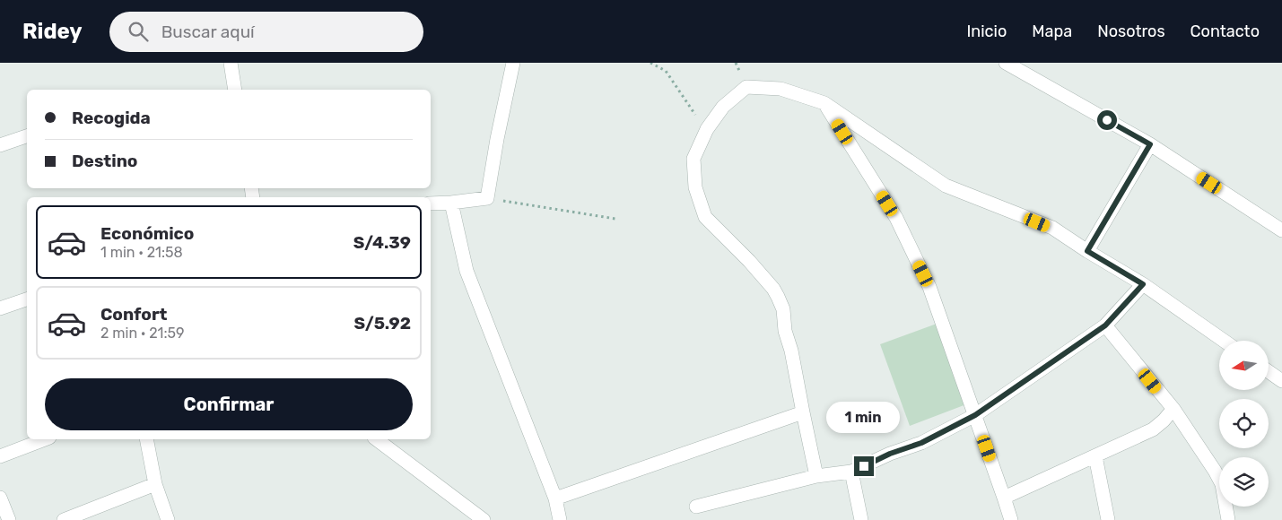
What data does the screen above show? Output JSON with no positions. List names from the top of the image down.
{
  "north": "left",
  "page": {
    "header": "Ridey",
    "search": "Buscar aquí",
    "nav": [
      "Inicio",
      "Mapa",
      "Nosotros",
      "Contacto"
    ],
    "banner": ["Recogida", "Destino"],
    "list": [
      {
        "name": "Económico",
        "note": "1 min · 21:58",
        "value": "S/4.39"
      },
      {
        "name": "Confort",
        "note": "2 min · 21:59",
        "value": "S/5.92"
      }
    ],
    "buttons": "Confirmar",
    "bubble": "1 min"
  }
}
